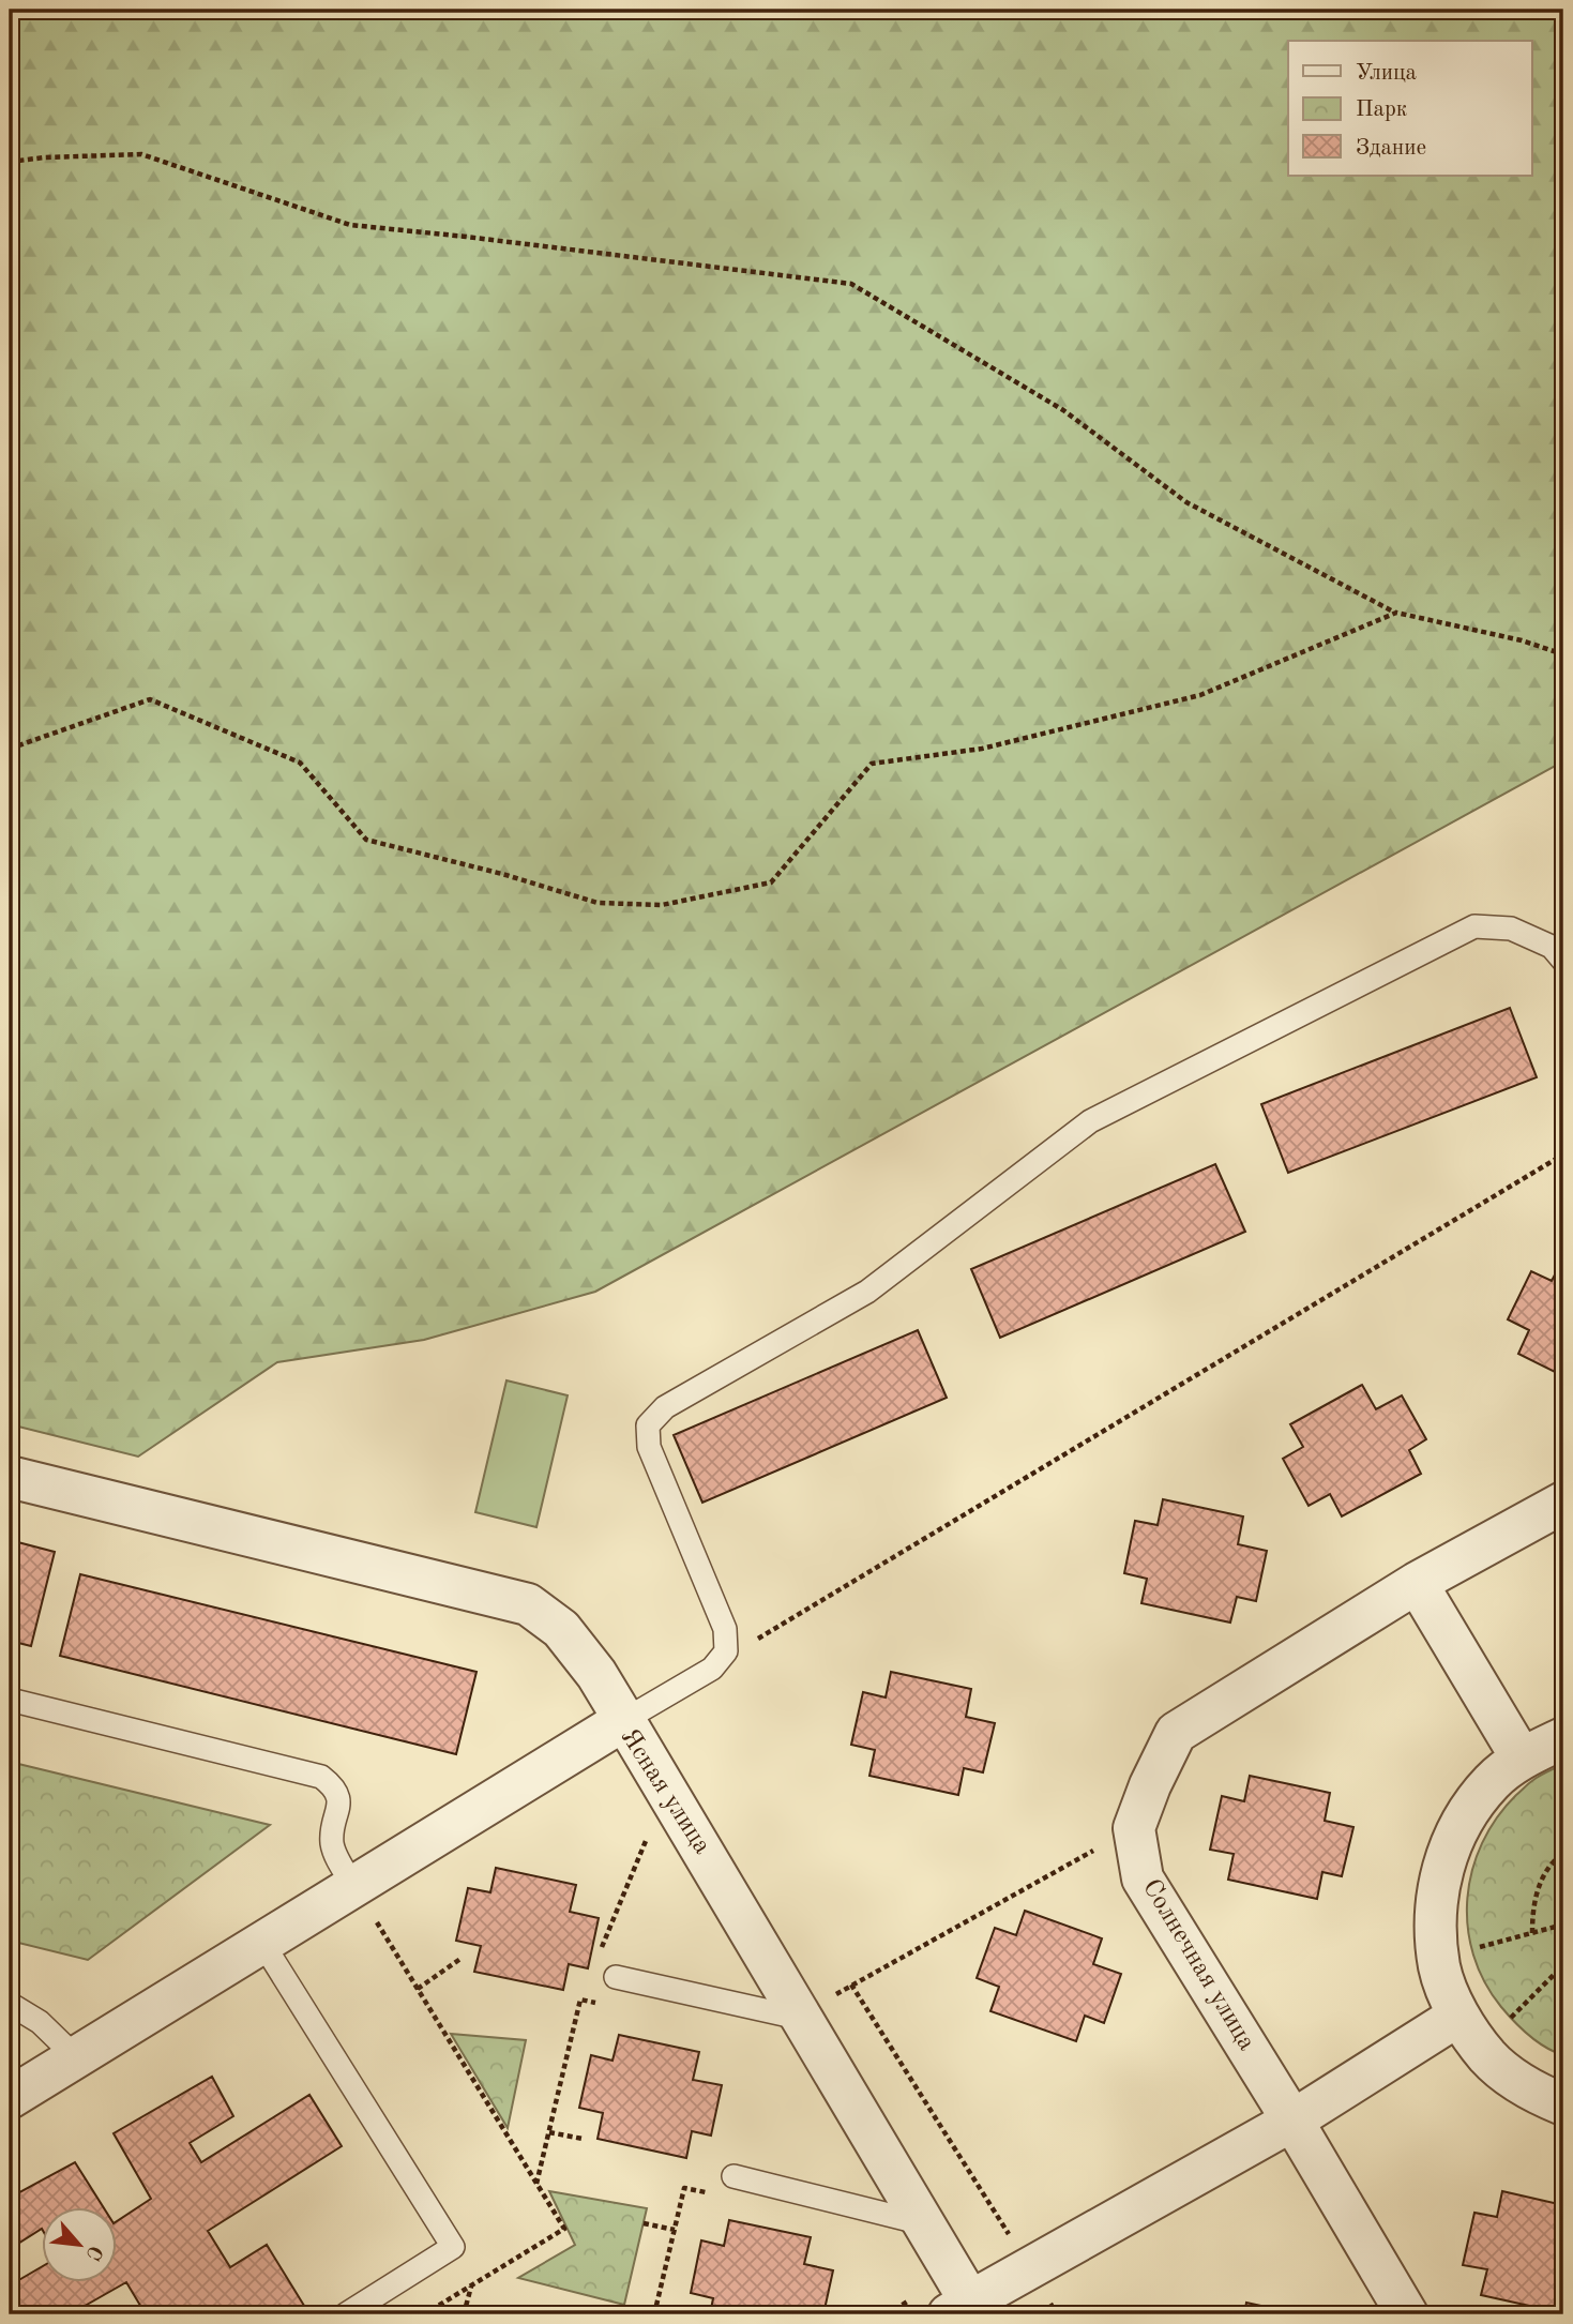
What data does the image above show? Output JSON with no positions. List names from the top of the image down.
{
  "streets": {
    "street": ["Ясная улица", "Солнечная улица"]
  },
  "legend": ["Улица", "Парк", "Здание"],
  "north": "bottom right"
}
